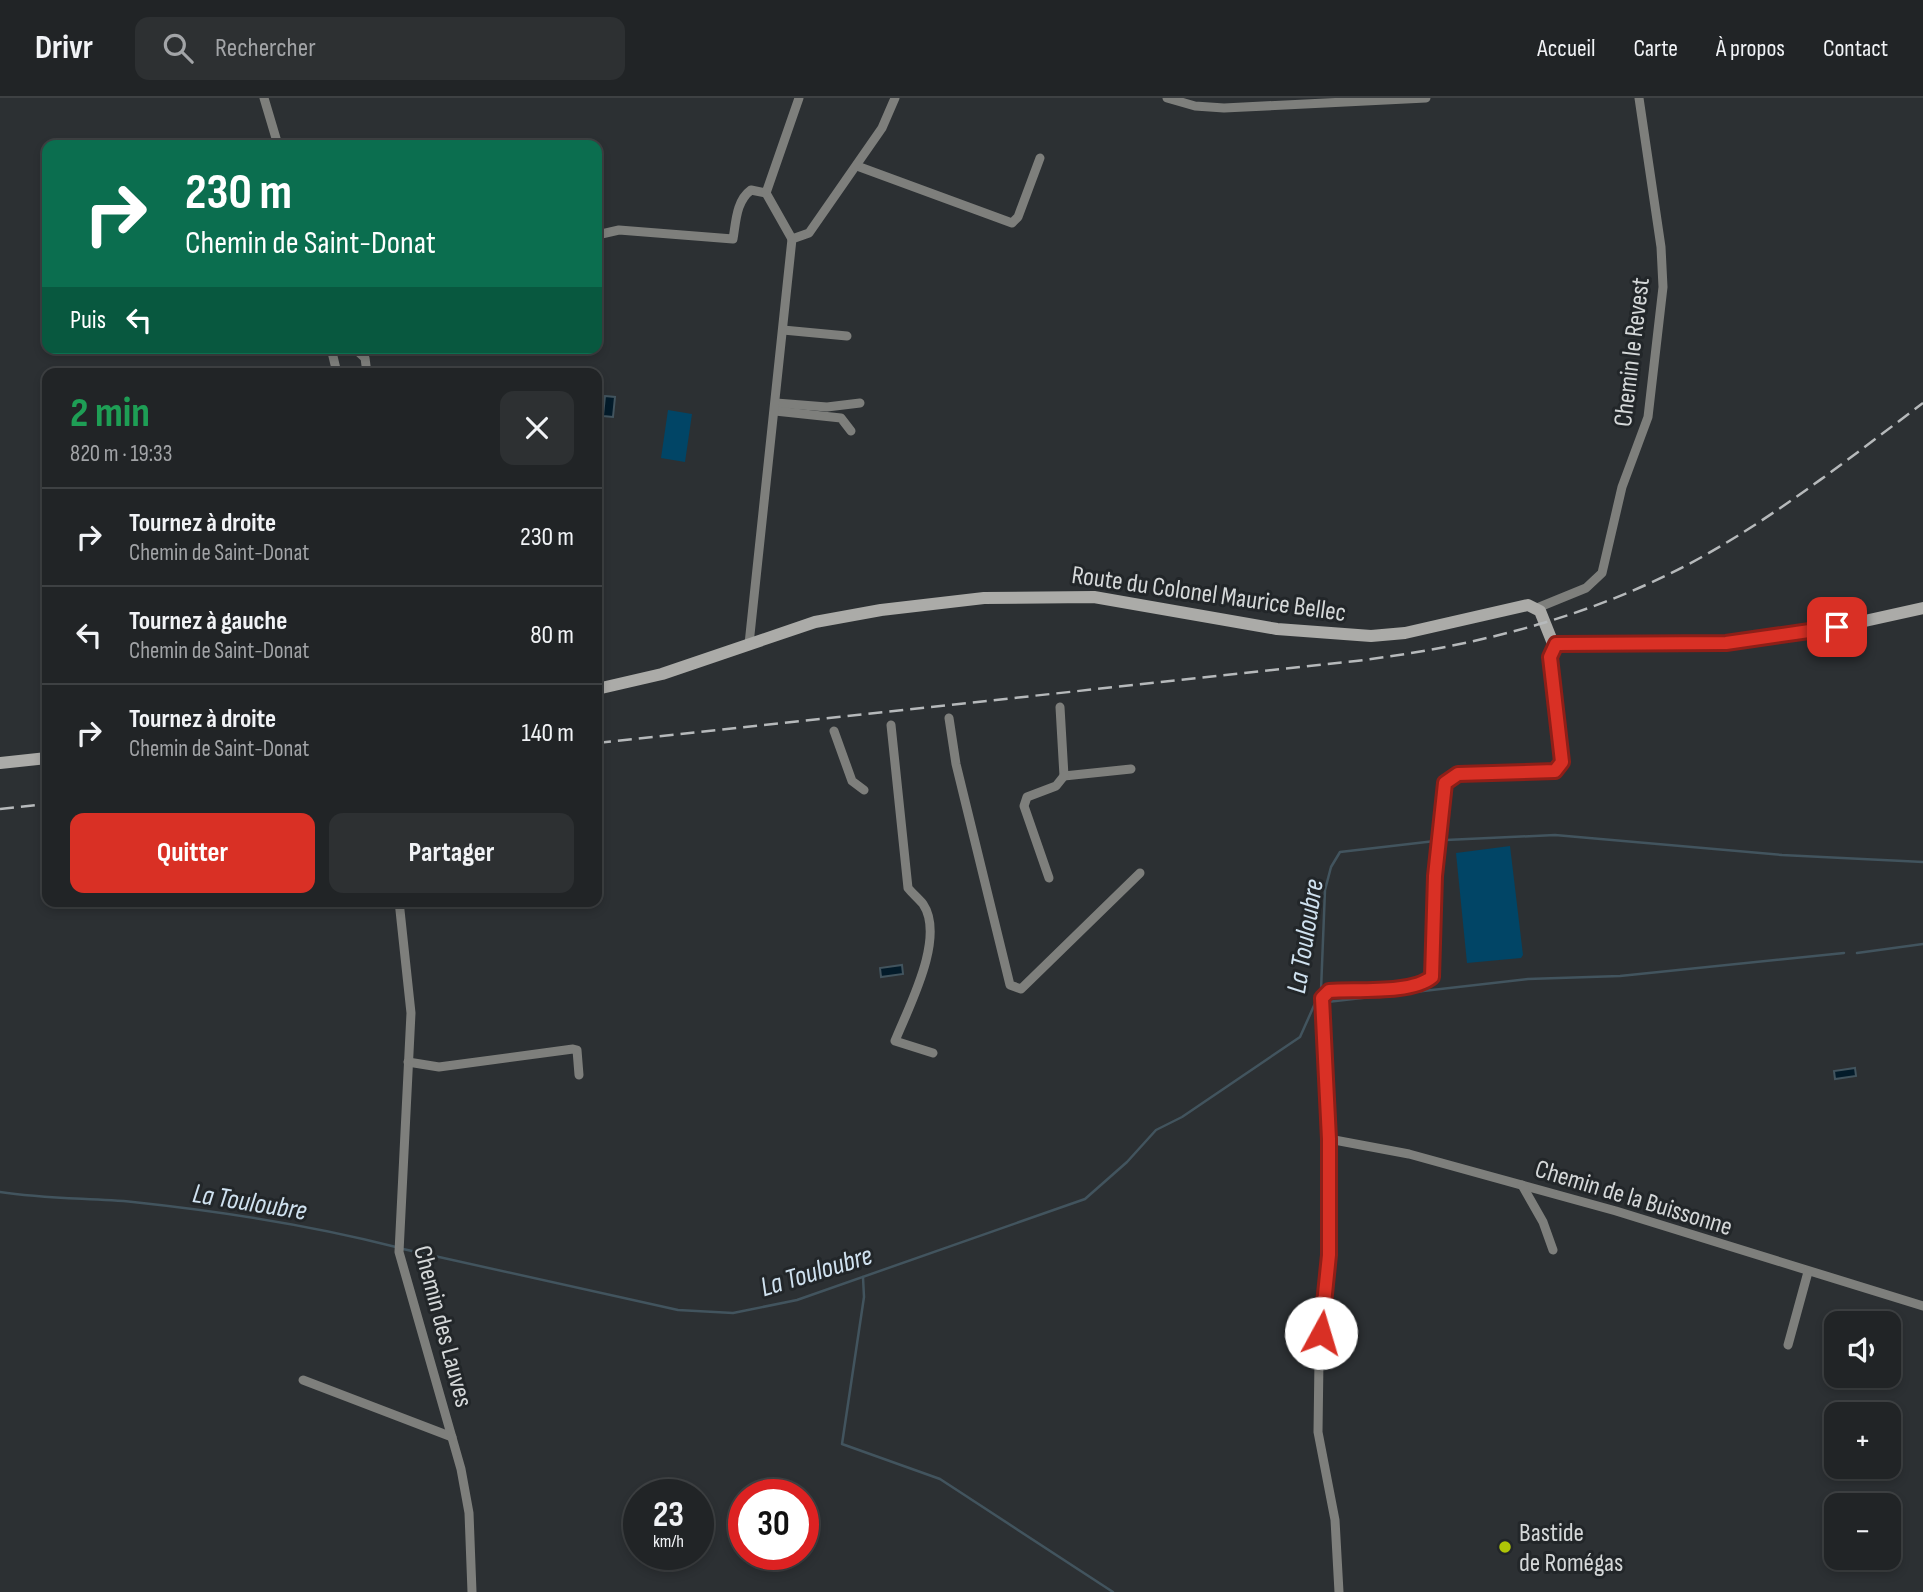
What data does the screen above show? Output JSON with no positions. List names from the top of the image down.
{
  "streets": {
    "main road": ["Route du Colonel Maurice Bellec"],
    "street": ["Chemin le Revest", "Chemin de la Buissonne", "Chemin des Lauves"]
  },
  "crossings": [
    ["Chemin le Revest", "Route du Colonel Maurice Bellec"]
  ],
  "water": ["La Touloubre"],
  "places": ["Bastide de Romégas"],
  "page": {
    "header": "Drivr",
    "search": "Rechercher",
    "nav": [
      "Accueil",
      "Carte",
      "À propos",
      "Contact"
    ],
    "turn": ["230 m", "Chemin de Saint-Donat"],
    "then": "Puis",
    "heading": ["2 min", "820 m · 19:33"],
    "list": [
      {
        "name": "Tournez à droite",
        "note": "Chemin de Saint-Donat",
        "value": "230 m"
      },
      {
        "name": "Tournez à gauche",
        "note": "Chemin de Saint-Donat",
        "value": "80 m"
      },
      {
        "name": "Tournez à droite",
        "note": "Chemin de Saint-Donat",
        "value": "140 m"
      }
    ],
    "buttons": ["Quitter", "Partager"],
    "map_buttons": ["+", "−"],
    "speed": "23 km/h",
    "limit": "30"
  }
}
